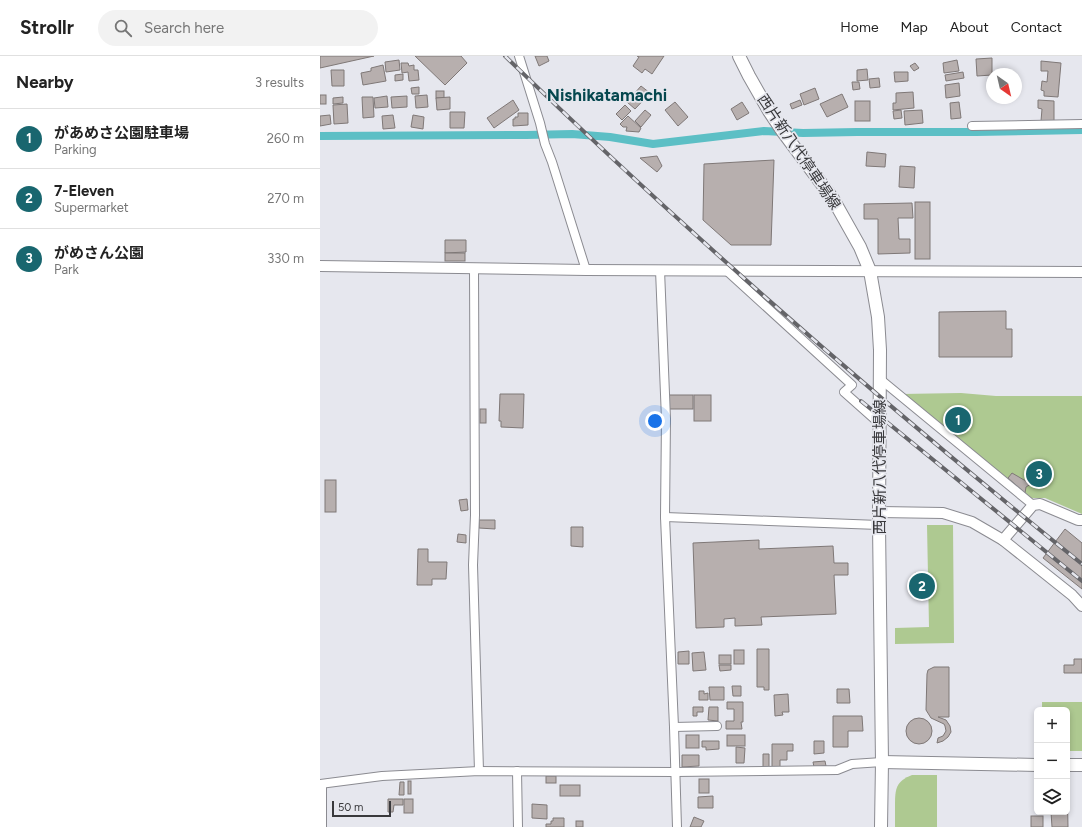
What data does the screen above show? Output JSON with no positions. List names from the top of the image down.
{
  "streets": {
    "main road": ["西片新八代停車場線"]
  },
  "districts": ["Nishikatamachi"],
  "scale_bar": "50 m",
  "north": "bottom right",
  "page": {
    "header": "Strollr",
    "search": "Search here",
    "nav": [
      "Home",
      "Map",
      "About",
      "Contact"
    ],
    "heading": ["Nearby", "3 results"],
    "list": [
      {
        "mark": "1",
        "name": "があめさ公園駐車場",
        "note": "Parking",
        "value": "260 m"
      },
      {
        "mark": "2",
        "name": "7-Eleven",
        "note": "Supermarket",
        "value": "270 m"
      },
      {
        "mark": "3",
        "name": "がめさん公園",
        "note": "Park",
        "value": "330 m"
      }
    ],
    "pins": ["1", "3", "2"],
    "map_buttons": ["+", "−"],
    "scale": "50 m"
  }
}
